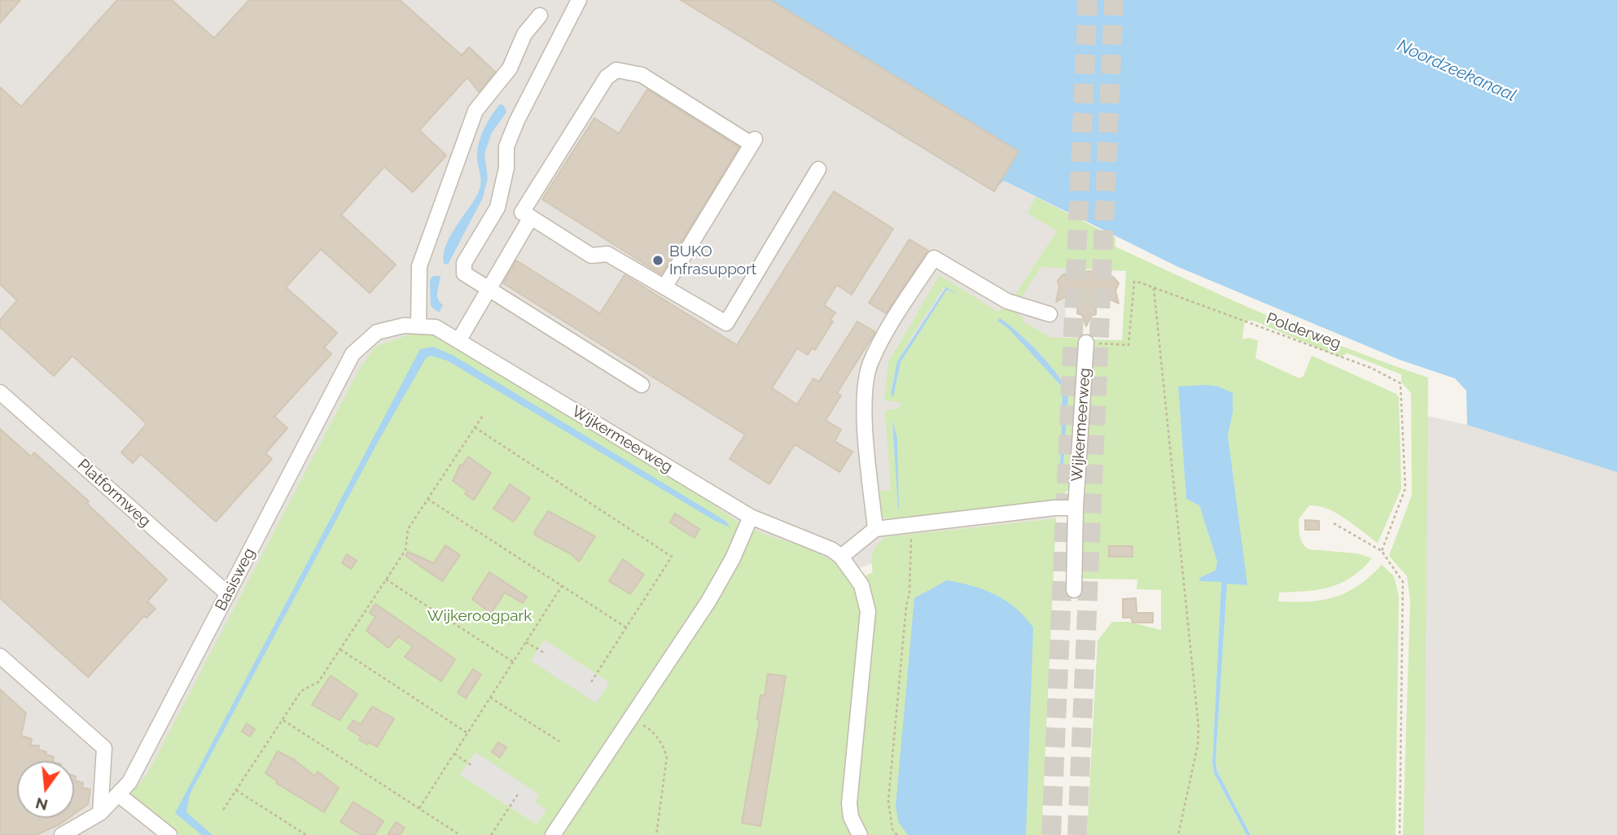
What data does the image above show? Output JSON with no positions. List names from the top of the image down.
{
  "streets": {
    "street": ["Wijkermeerweg", "Platformweg", "Basisweg"],
    "path": ["Polderweg"]
  },
  "crossings": [
    ["Polderweg", "Wijkermeerweg"],
    ["Wijkermeerweg", "Basisweg"],
    ["Platformweg", "Basisweg"]
  ],
  "water": ["Noordzeekanaal"],
  "parks": ["Wijkeroogpark"],
  "places": ["BUKO Infrasupport"],
  "north": "bottom"
}
